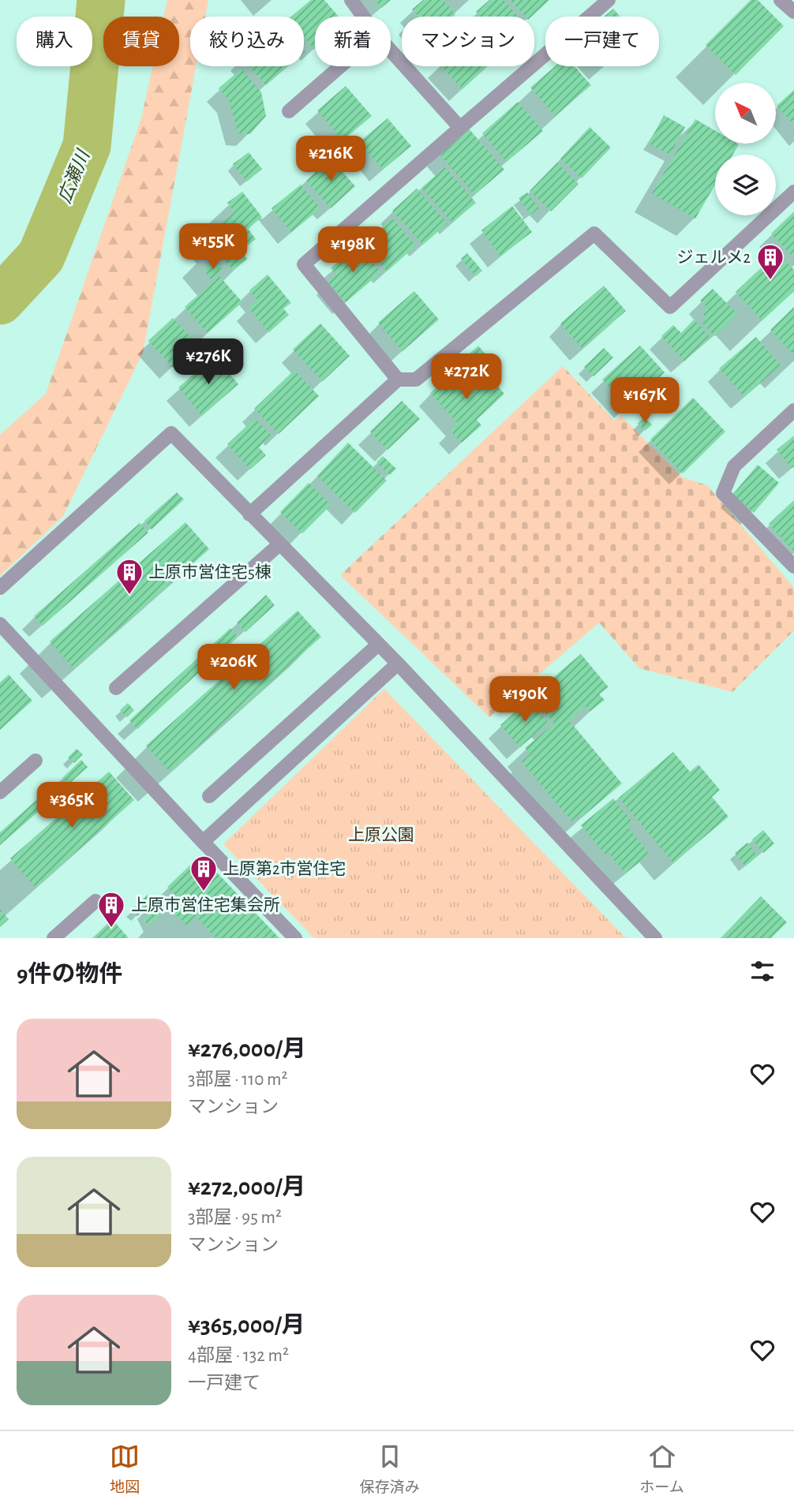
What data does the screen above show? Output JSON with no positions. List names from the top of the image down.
{
  "water": ["広瀬川"],
  "parks": ["上原公園"],
  "places": {
    "building": [
      "ジェルメ2",
      "上原市営住宅5棟",
      "上原第2市営住宅",
      "上原市営住宅集会所"
    ]
  },
  "north": "top left",
  "page": {
    "chip": [
      "購入",
      "賃貸",
      "絞り込み",
      "新着",
      "マンション",
      "一戸建て"
    ],
    "price": [
      "¥216K",
      "¥155K",
      "¥198K",
      "¥276K",
      "¥272K",
      "¥167K",
      "¥206K",
      "¥190K",
      "¥365K"
    ],
    "heading": "9件の物件",
    "list": [
      {
        "name": "¥276,000/月",
        "note": "3部屋 · 110 m² · マンション"
      },
      {
        "name": "¥272,000/月",
        "note": "3部屋 · 95 m² · マンション"
      },
      {
        "name": "¥365,000/月",
        "note": "4部屋 · 132 m² · 一戸建て"
      }
    ],
    "tabs": ["地図", "保存済み", "ホーム"]
  }
}
